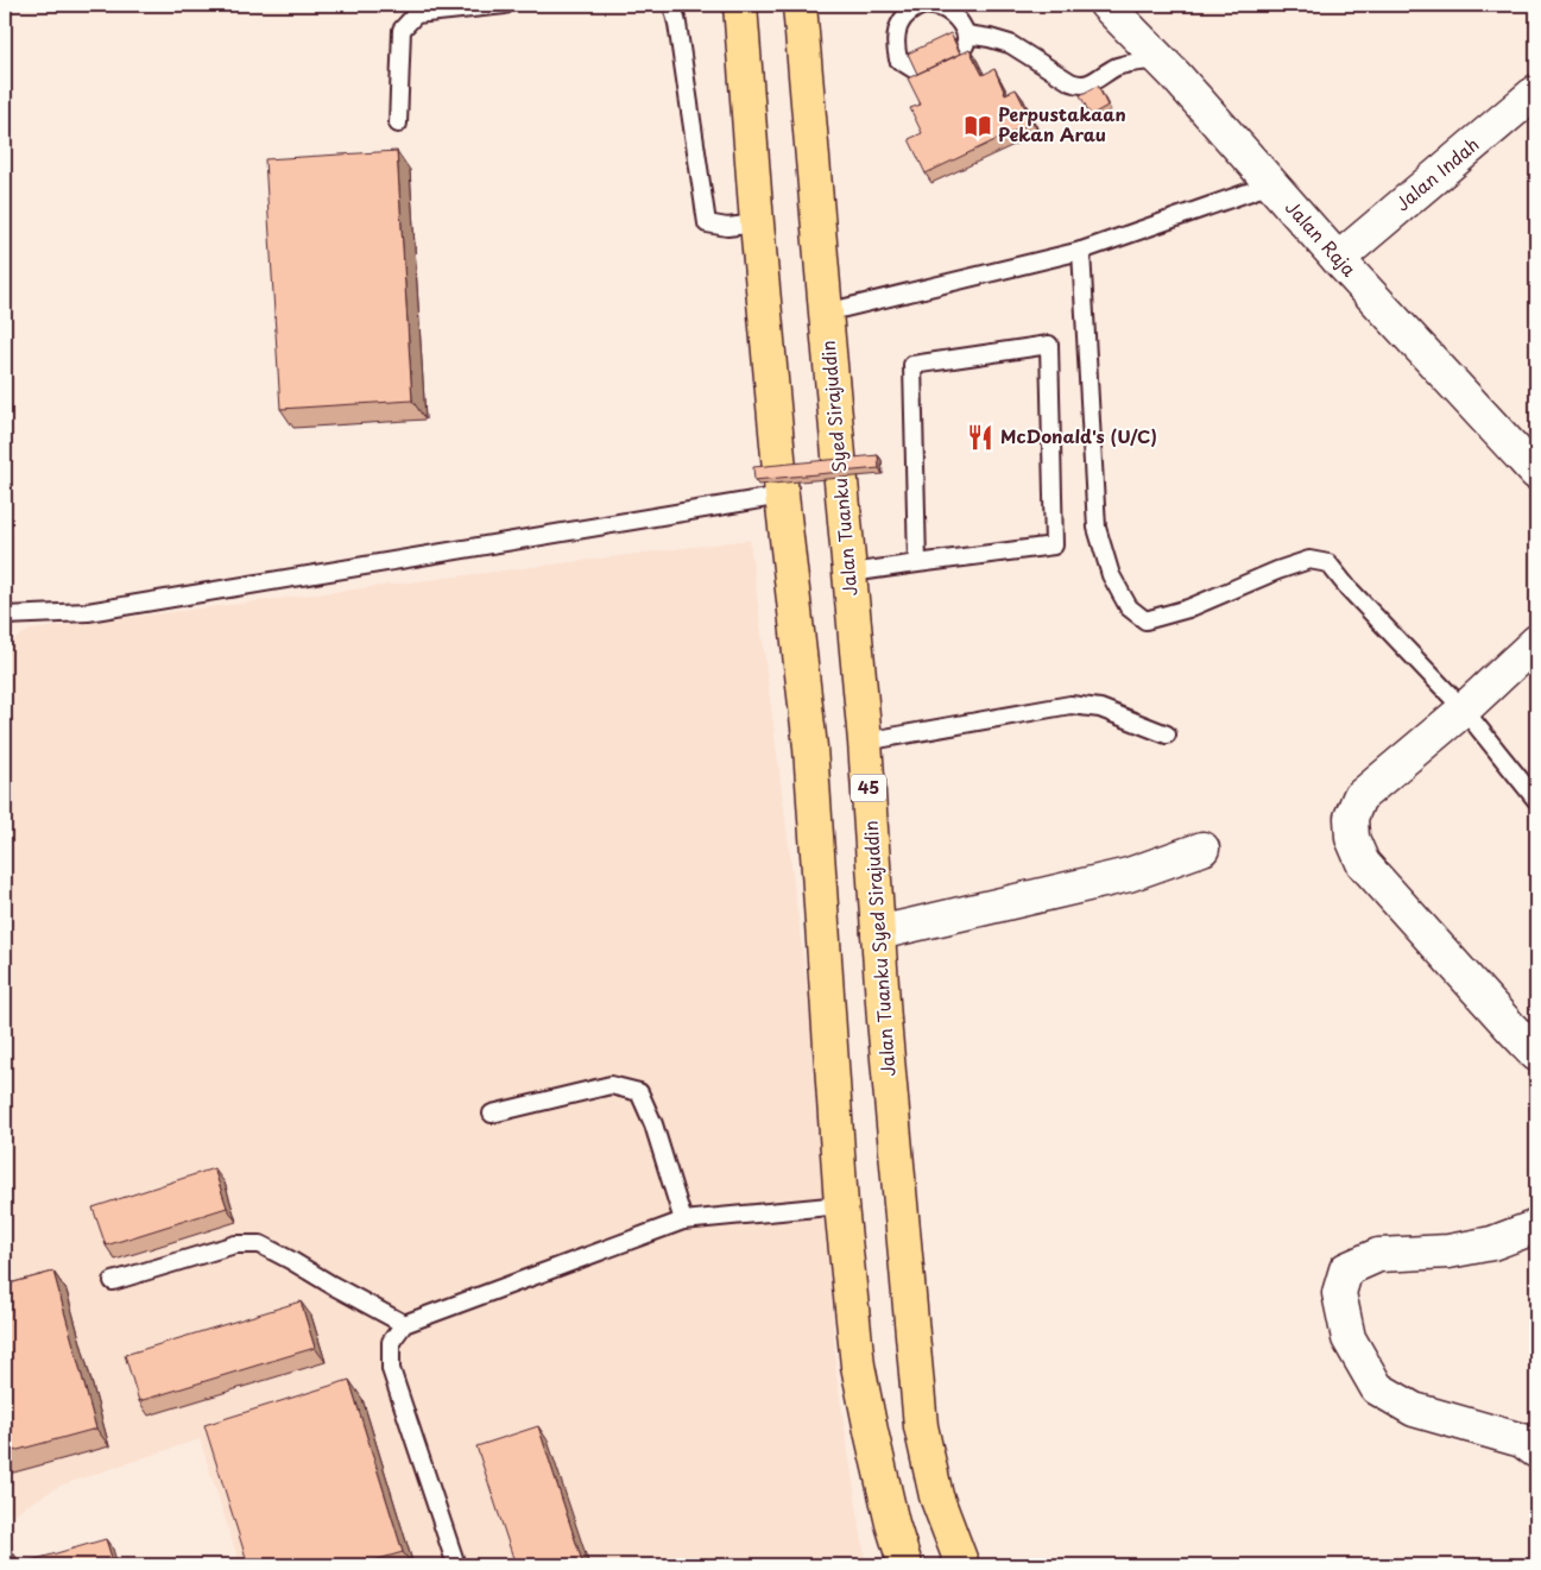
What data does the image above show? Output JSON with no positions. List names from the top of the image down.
{
  "streets": {
    "highway": ["Jalan Tuanku Syed Sirajuddin", "45"],
    "street": ["Jalan Indah", "Jalan Raja"]
  },
  "crossings": [
    ["Jalan Indah", "Jalan Raja"]
  ],
  "places": {
    "library": ["Perpustakaan Pekan Arau"],
    "restaurant": ["McDonald's (U/C)"]
  }
}
